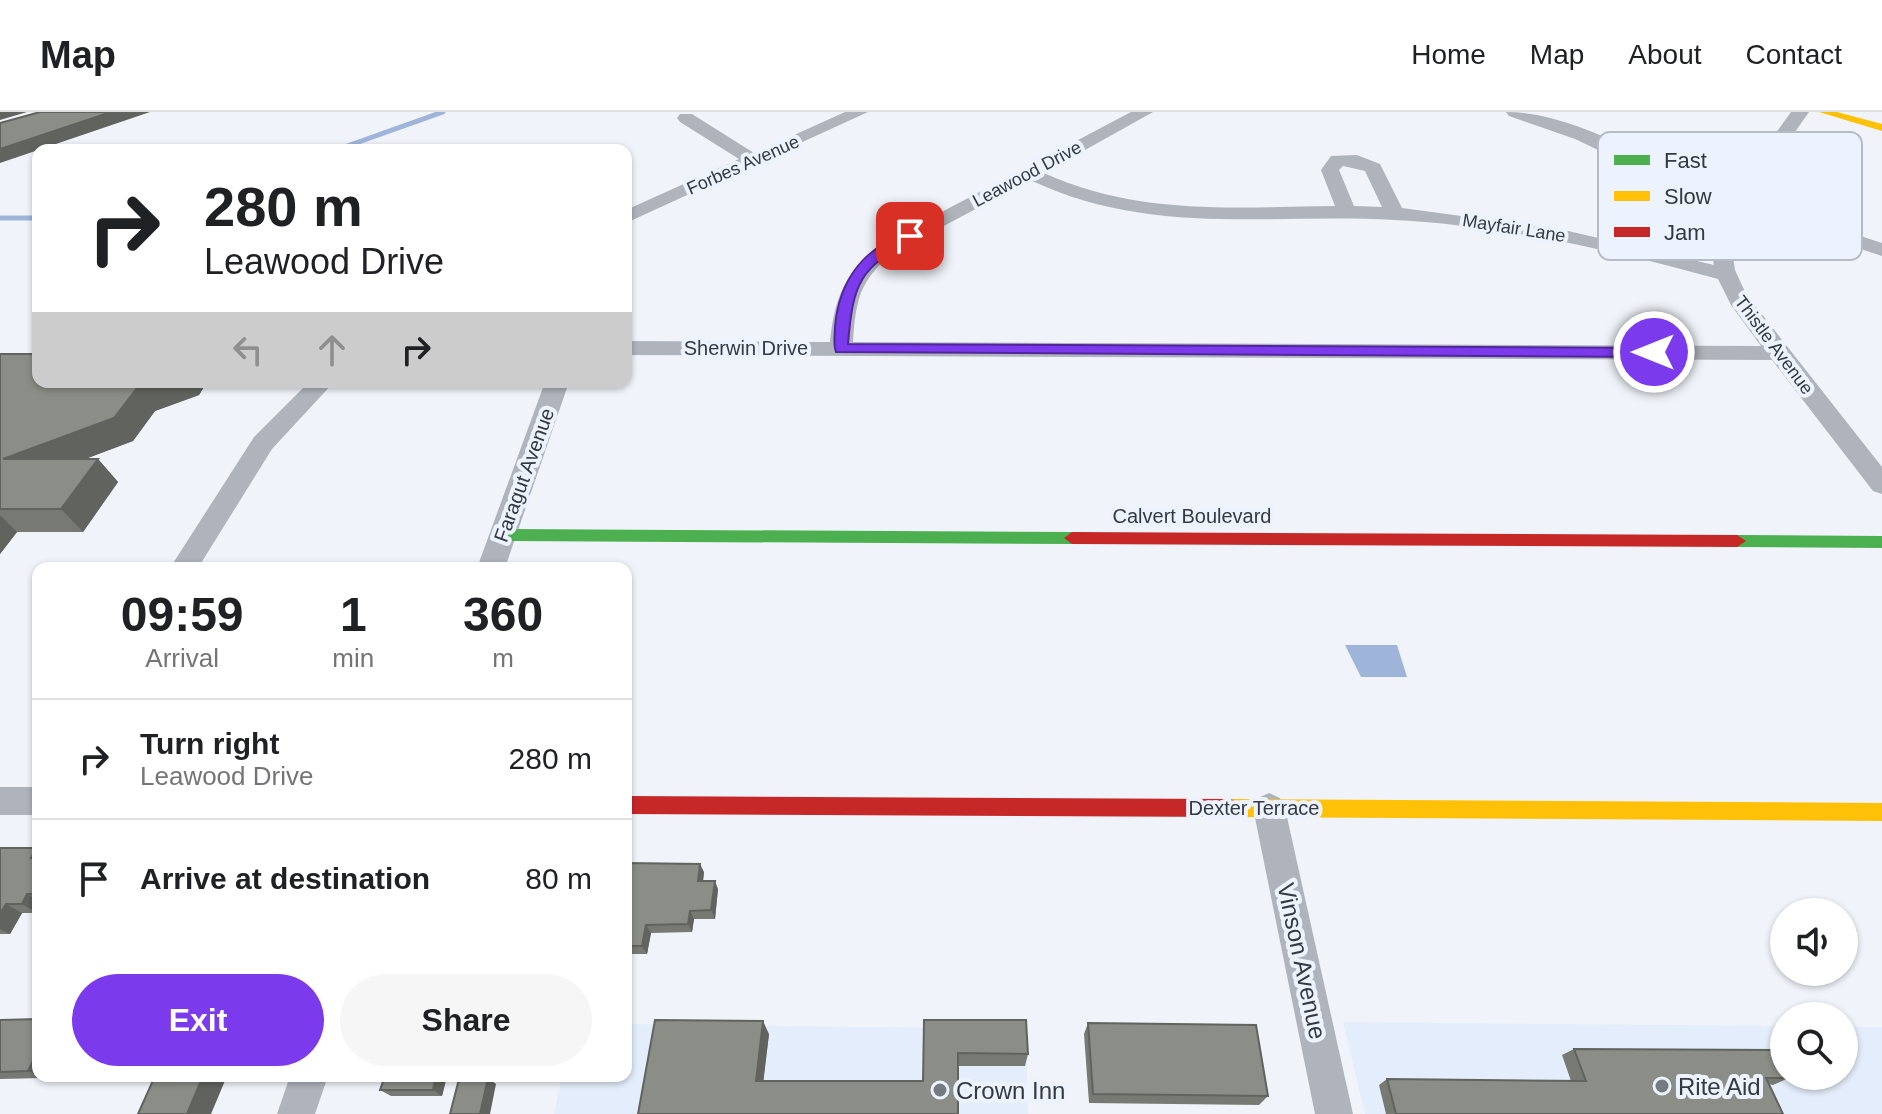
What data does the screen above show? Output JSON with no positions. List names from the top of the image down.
{
  "streets": {
    "street": [
      "Forbes Avenue",
      "Leawood Drive",
      "Mayfair Lane",
      "Thistle Avenue",
      "Sherwin Drive",
      "Faragut Avenue",
      "Calvert Boulevard",
      "Dexter Terrace",
      "Vinson Avenue"
    ]
  },
  "crossings": [
    ["Leawood Drive", "Mayfair Lane"],
    ["Leawood Drive", "Sherwin Drive"],
    ["Mayfair Lane", "Thistle Avenue"],
    ["Thistle Avenue", "Sherwin Drive"],
    ["Faragut Avenue", "Calvert Boulevard"],
    ["Dexter Terrace", "Vinson Avenue"]
  ],
  "places": ["Rite Aid", "Crown Inn"],
  "legend": ["Fast", "Slow", "Jam"],
  "page": {
    "header": "Map",
    "nav": [
      "Home",
      "Map",
      "About",
      "Contact"
    ],
    "turn": ["280 m", "Leawood Drive"],
    "eta": [
      "09:59",
      "Arrival",
      "1",
      "min",
      "360",
      "m"
    ],
    "list": [
      {
        "name": "Turn right",
        "note": "Leawood Drive",
        "value": "280 m"
      },
      {
        "name": "Arrive at destination",
        "value": "80 m"
      }
    ],
    "buttons": ["Exit", "Share"]
  }
}
